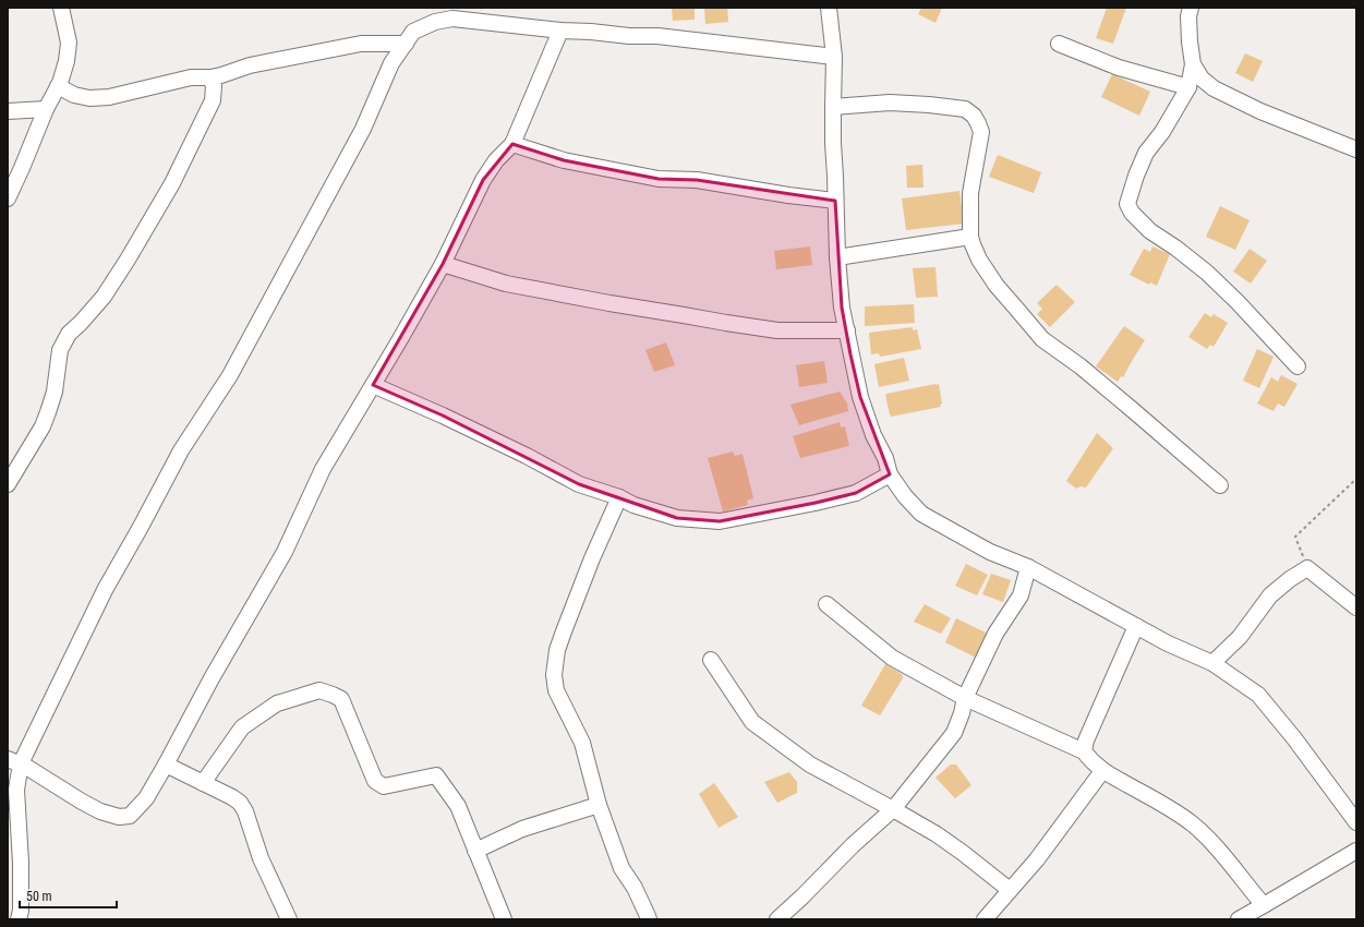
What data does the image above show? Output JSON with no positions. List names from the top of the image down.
{
  "scale_bar": "50 m"
}
